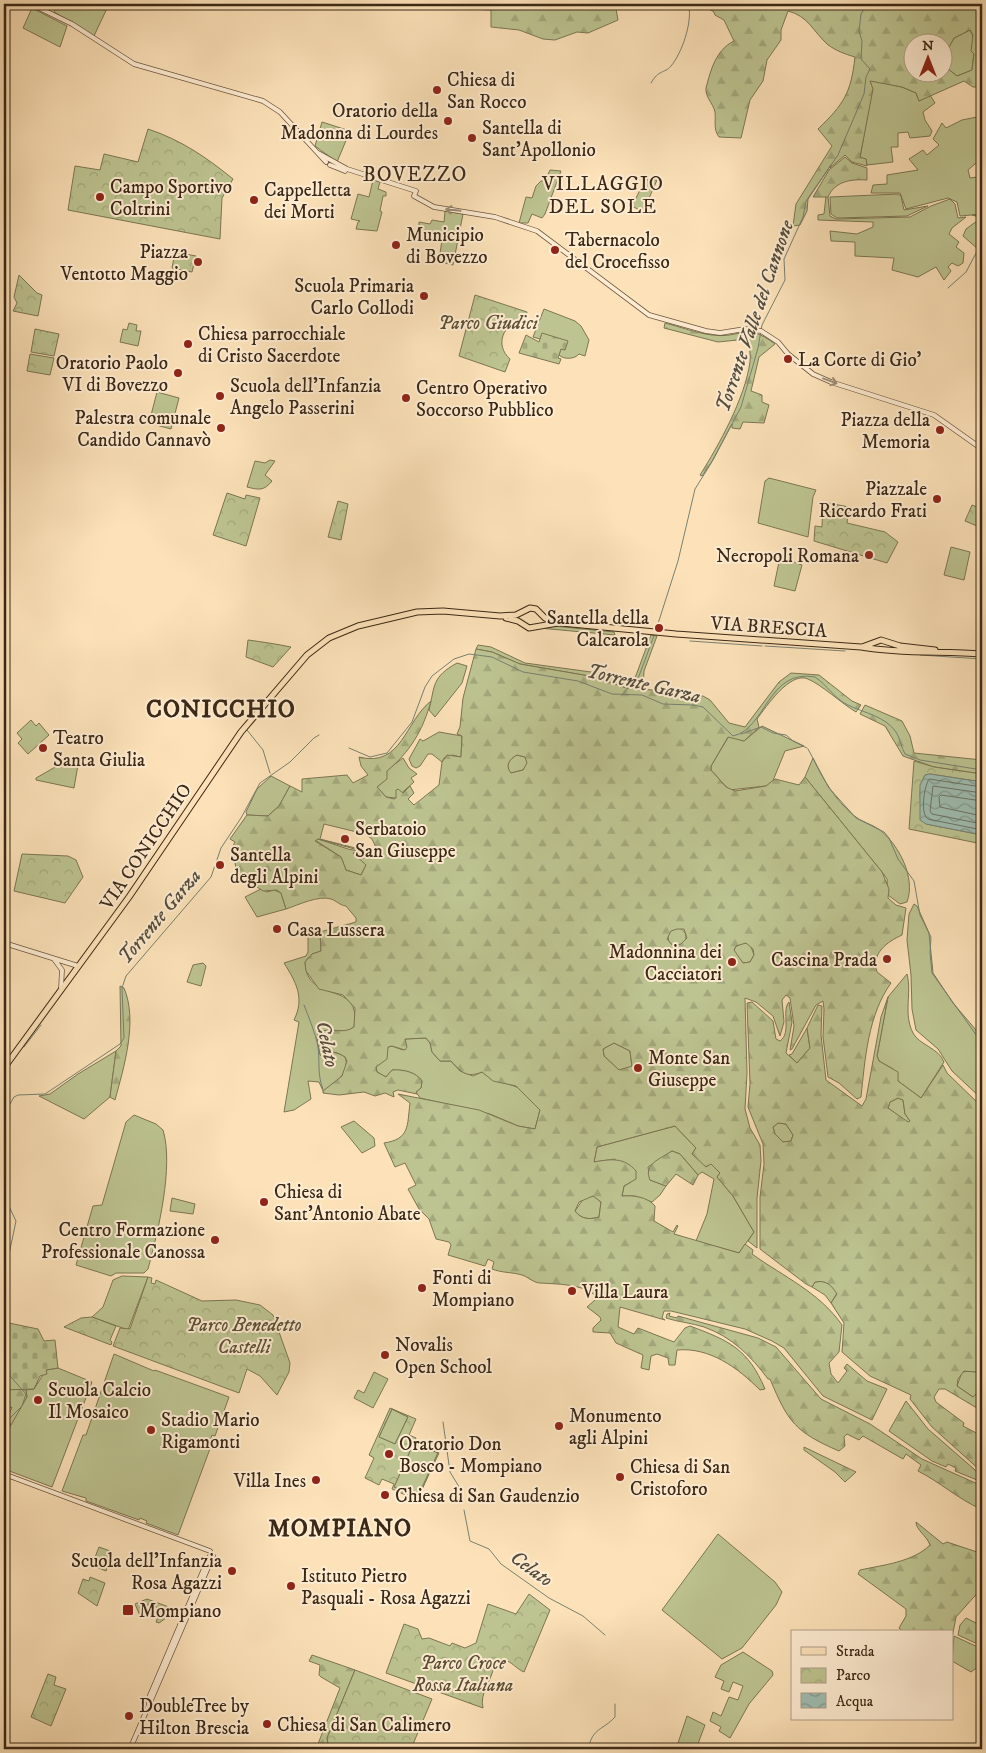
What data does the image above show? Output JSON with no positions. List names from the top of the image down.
{
  "streets": {
    "main road": ["VIA BRESCIA", "VIA CONICCHIO"]
  },
  "districts": [
    "BOVEZZO",
    "VILLAGGIO DEL SOLE",
    "CONICCHIO",
    "MOMPIANO"
  ],
  "water": ["Torrente Valle del Cannone", "Torrente Garza", "Celato"],
  "parks": ["Parco Giudici", "Parco Benedetto Castelli", "Parco Croce Rossa Italiana"],
  "places": {
    "other": [
      "Chiesa di San Rocco",
      "Oratorio della Madonna di Lourdes",
      "Santella di Sant'Apollonio",
      "Campo Sportivo Coltrini",
      "Cappelletta dei Morti",
      "Municipio di Bovezzo",
      "Tabernacolo del Crocefisso",
      "Piazza Ventotto Maggio",
      "Scuola Primaria Carlo Collodi",
      "Chiesa parrocchiale di Cristo Sacerdote",
      "La Corte di Gio'",
      "Oratorio Paolo VI di Bovezzo",
      "Scuola dell'Infanzia Angelo Passerini",
      "Centro Operativo Soccorso Pubblico",
      "Palestra comunale Candido Cannavò",
      "Piazza della Memoria",
      "Piazzale Riccardo Frati",
      "Necropoli Romana",
      "Santella della Calcarola",
      "Teatro Santa Giulia",
      "Serbatoio San Giuseppe",
      "Santella degli Alpini",
      "Casa Lussera",
      "Cascina Prada",
      "Madonnina dei Cacciatori",
      "Monte San Giuseppe",
      "Chiesa di Sant'Antonio Abate",
      "Centro Formazione Professionale Canossa",
      "Fonti di Mompiano",
      "Villa Laura",
      "Novalis Open School",
      "Scuola Calcio Il Mosaico",
      "Monumento agli Alpini",
      "Stadio Mario Rigamonti",
      "Oratorio Don Bosco - Mompiano",
      "Chiesa di San Cristoforo",
      "Villa Ines",
      "Chiesa di San Gaudenzio",
      "Scuola dell'Infanzia Rosa Agazzi",
      "Istituto Pietro Pasquali - Rosa Agazzi",
      "DoubleTree by Hilton Brescia",
      "Chiesa di San Calimero"
    ],
    "transit": ["Mompiano"]
  },
  "legend": ["Strada", "Parco", "Acqua"],
  "north": "top"
}
